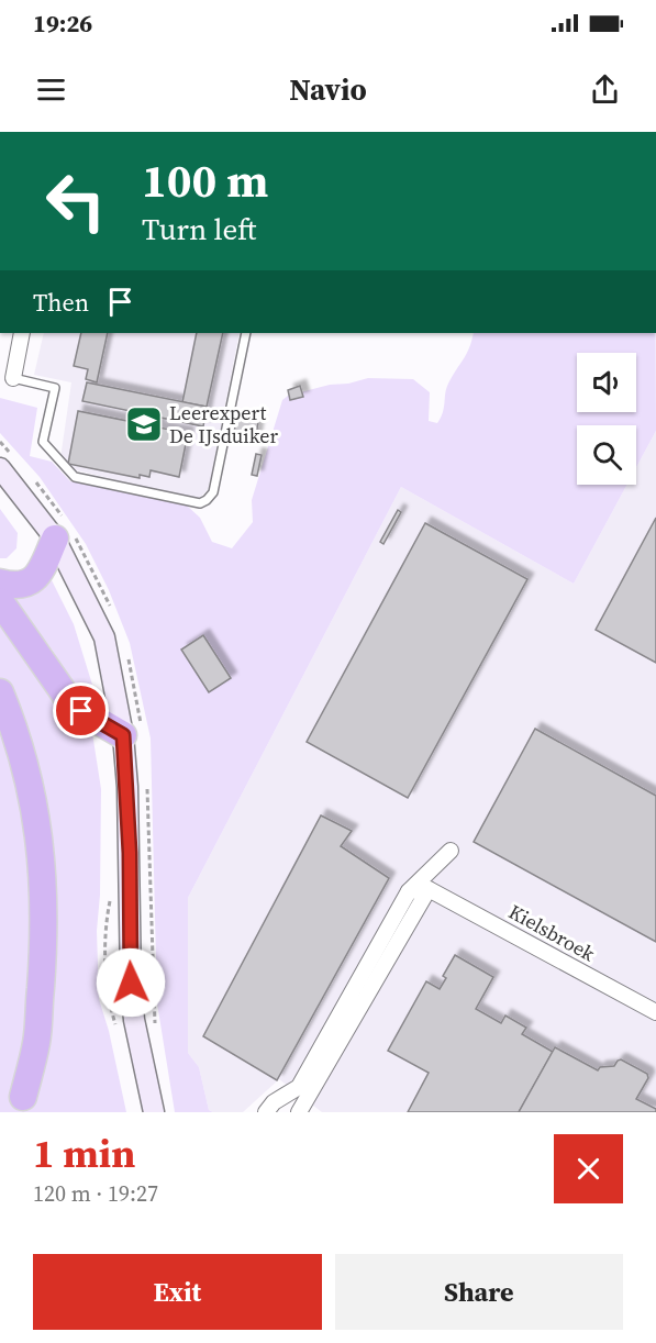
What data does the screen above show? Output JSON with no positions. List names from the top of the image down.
{
  "streets": {
    "street": ["Kielsbroek"]
  },
  "places": {
    "school or university": ["Leerexpert De IJsduiker"]
  },
  "page": {
    "status": "19:26",
    "header": "Navio",
    "turn": ["100 m", "Turn left"],
    "then": "Then",
    "heading": ["1 min", "120 m · 19:27"],
    "buttons": ["Exit", "Share"]
  }
}
